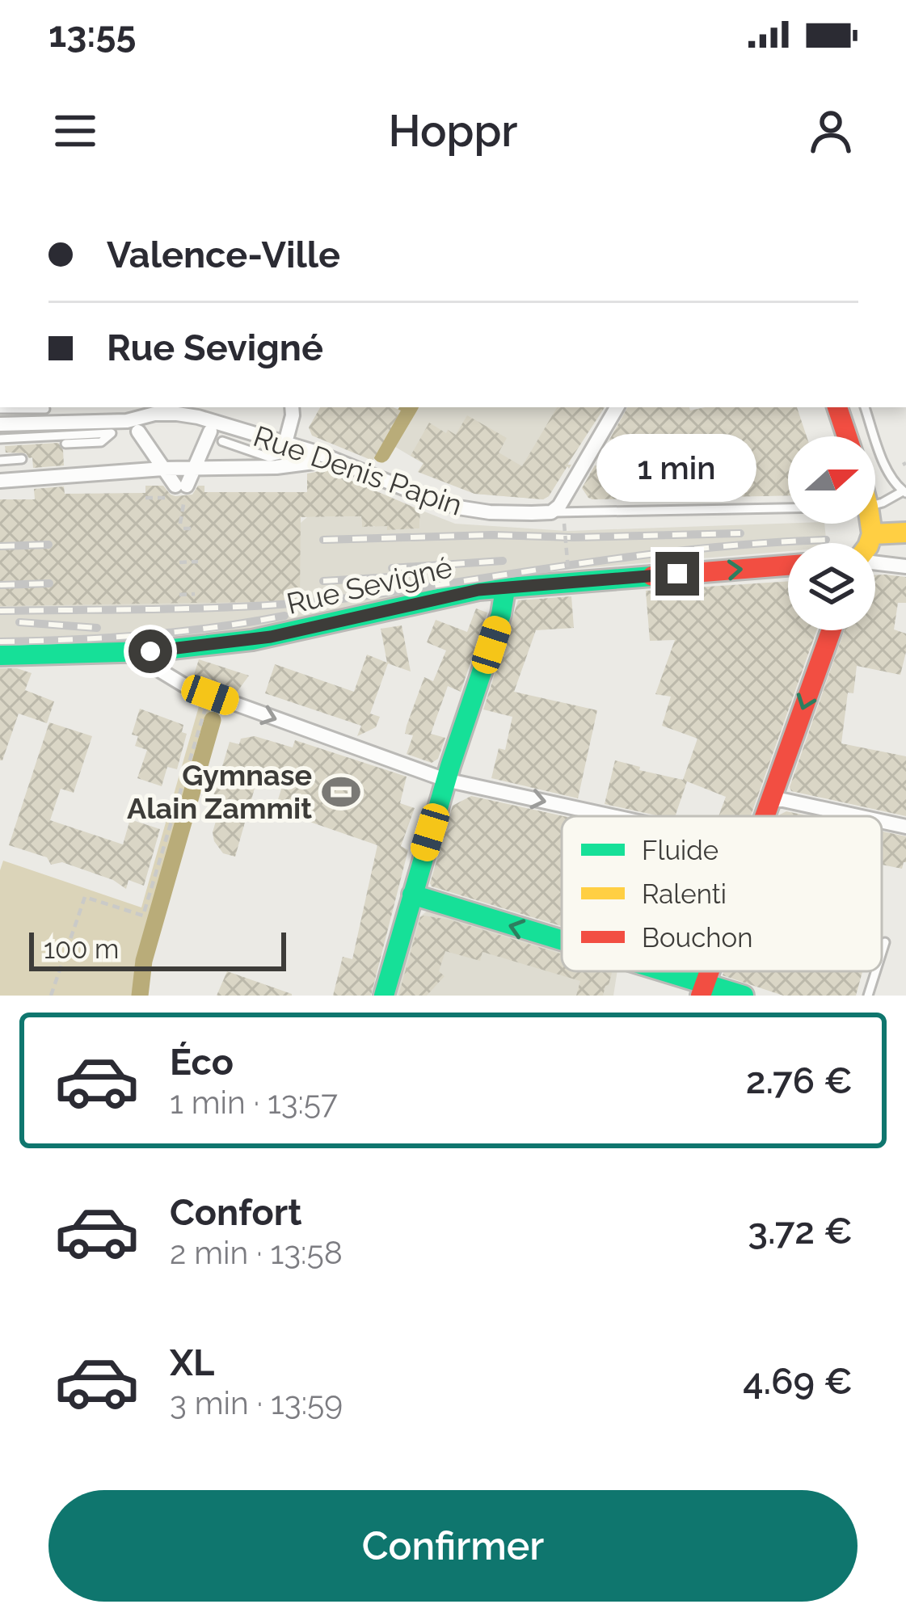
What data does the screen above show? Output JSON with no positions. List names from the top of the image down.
{
  "streets": {
    "street": ["Rue Denis Papin", "Rue Sevigné"]
  },
  "one_way": ["Rue Sevigné"],
  "places": {
    "sports": ["Gymnase Alain Zammit"]
  },
  "legend": ["Fluide", "Ralenti", "Bouchon"],
  "scale_bar": "100 m",
  "north": "right",
  "page": {
    "status": "13:55",
    "header": "Hoppr",
    "banner": ["Valence-Ville", "Rue Sevigné"],
    "bubble": "1 min",
    "scale": "100 m",
    "list": [
      {
        "name": "Éco",
        "note": "1 min · 13:57",
        "value": "2.76 €"
      },
      {
        "name": "Confort",
        "note": "2 min · 13:58",
        "value": "3.72 €"
      },
      {
        "name": "XL",
        "note": "3 min · 13:59",
        "value": "4.69 €"
      }
    ],
    "buttons": "Confirmer"
  }
}
